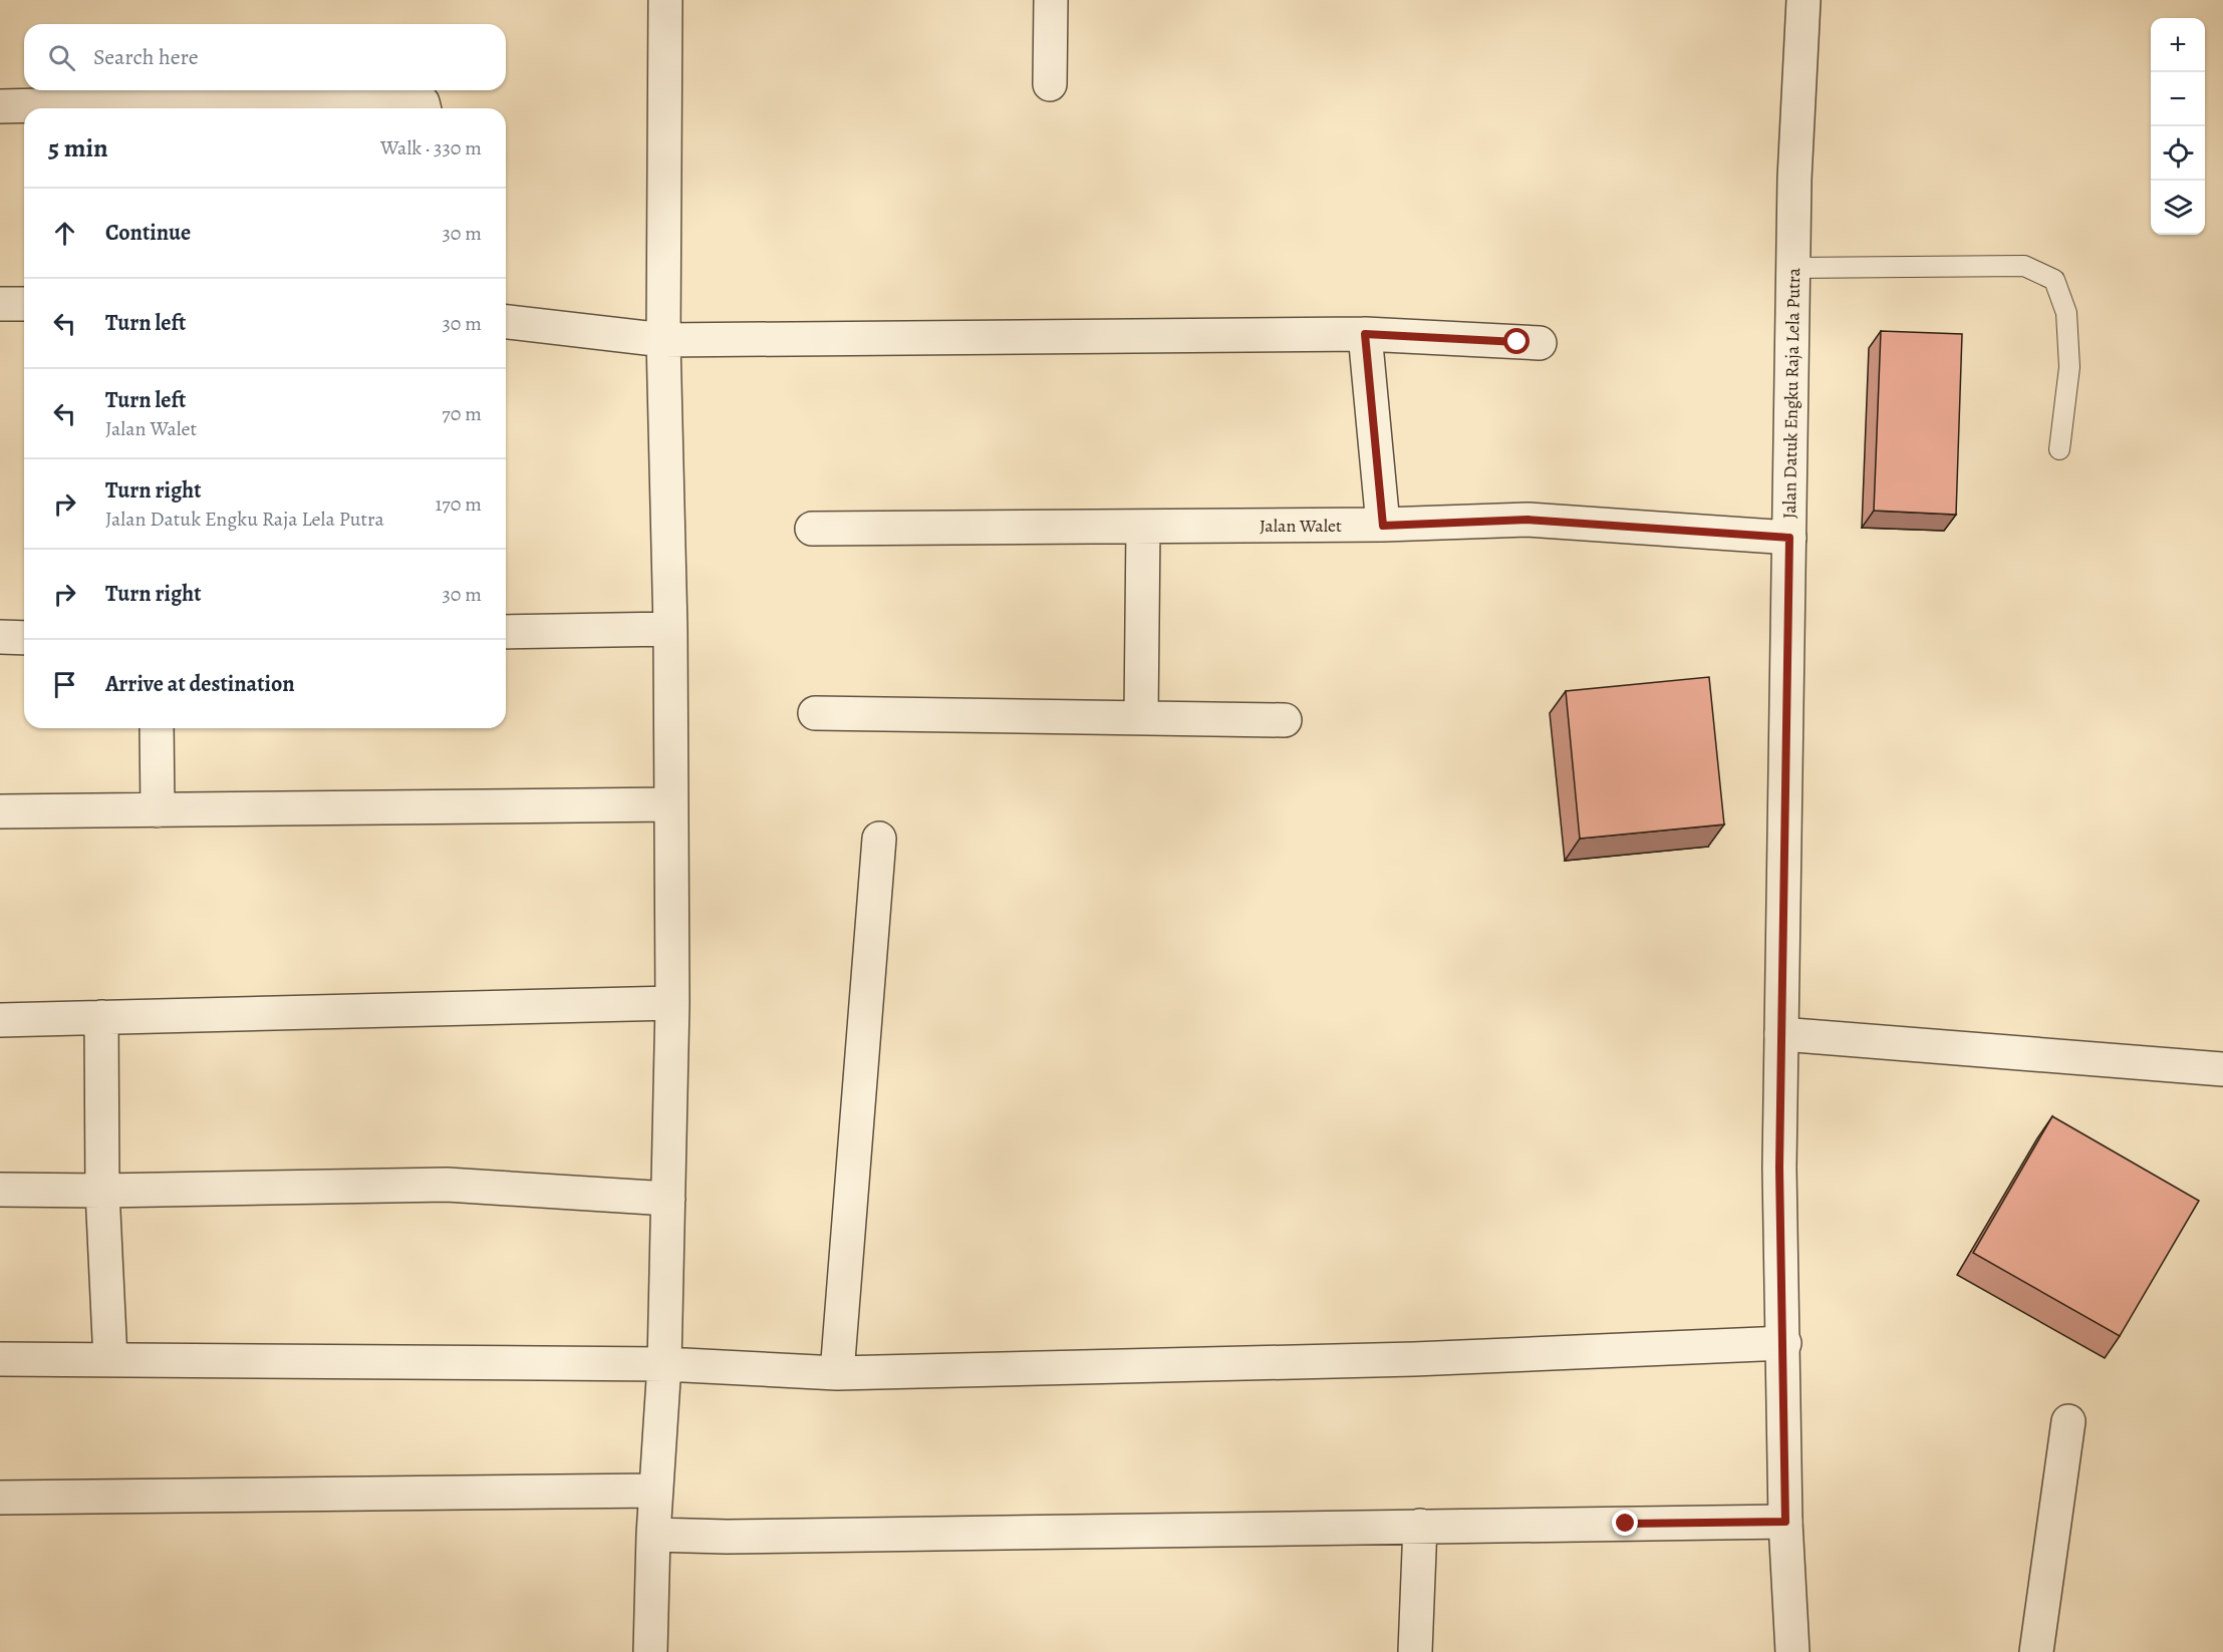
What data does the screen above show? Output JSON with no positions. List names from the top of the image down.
{
  "streets": {
    "street": ["Jalan Datuk Engku Raja Lela Putra", "Jalan Walet"]
  },
  "crossings": [
    ["Jalan Datuk Engku Raja Lela Putra", "Jalan Walet"]
  ],
  "page": {
    "map_buttons": ["+", "−"],
    "search": "Search here",
    "heading": ["5 min", "Walk · 330 m"],
    "list": [
      ["Continue", "30 m"],
      ["Turn left", "30 m"],
      ["Turn left", "Jalan Walet", "70 m"],
      ["Turn right", "Jalan Datuk Engku Raja Lela Putra", "170 m"],
      ["Turn right", "30 m"],
      "Arrive at destination"
    ]
  }
}
